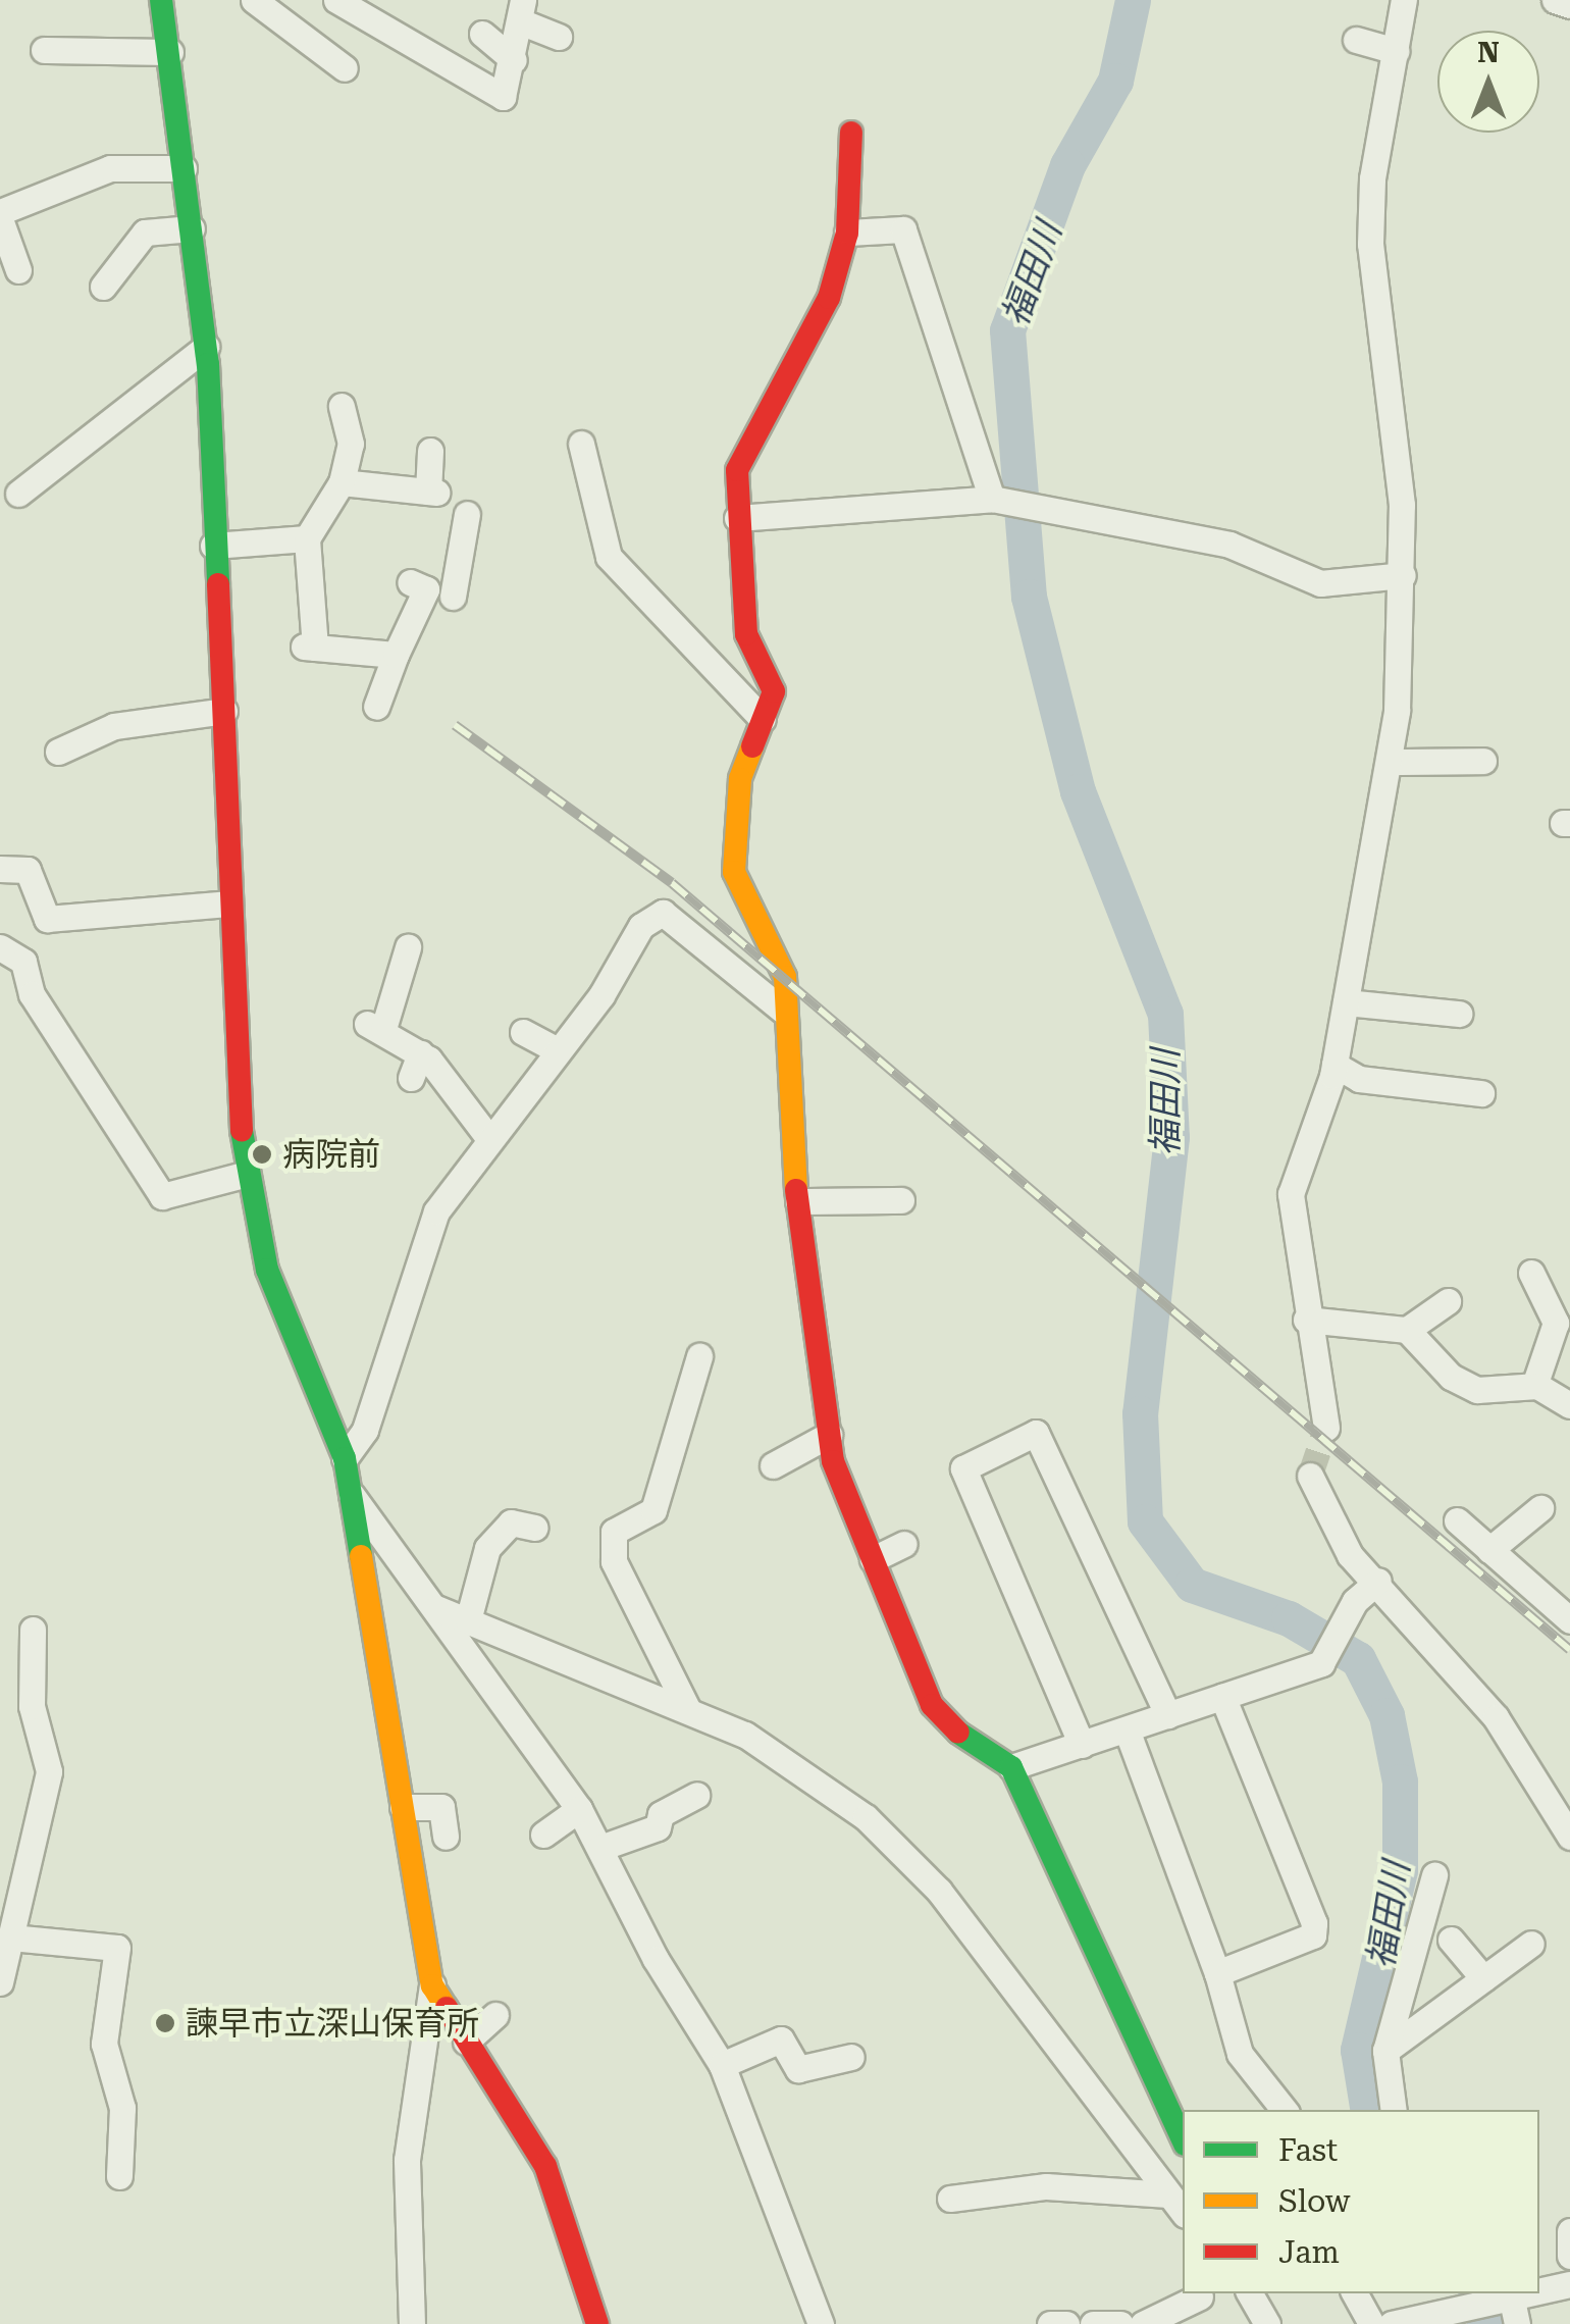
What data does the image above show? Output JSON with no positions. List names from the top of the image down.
{
  "water": ["福田川"],
  "places": ["病院前", "諫早市立深山保育所"],
  "legend": ["Fast", "Slow", "Jam"],
  "north": "top"
}
